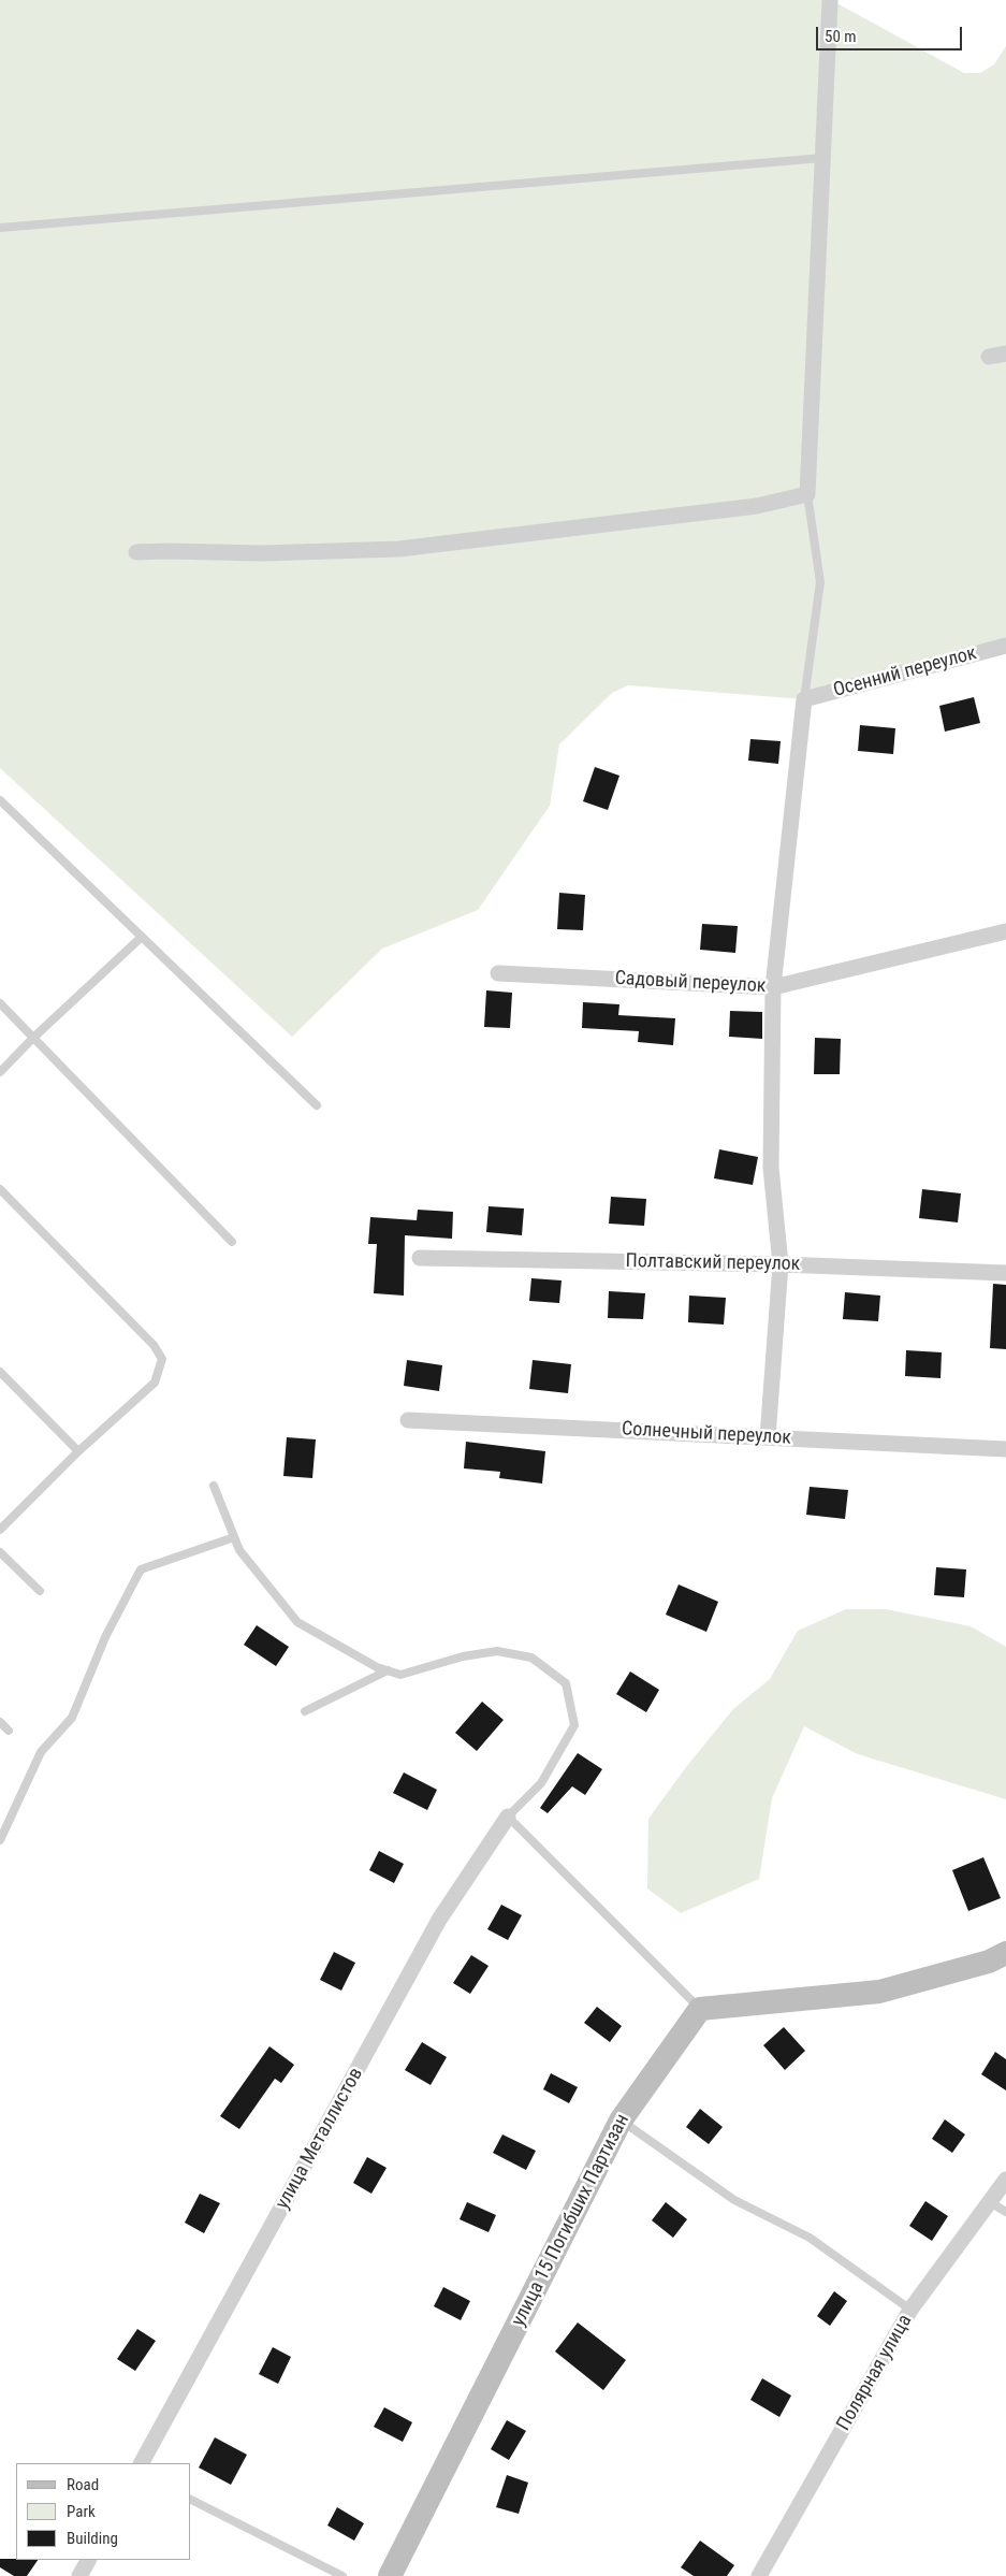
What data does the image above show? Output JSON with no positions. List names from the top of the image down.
{
  "streets": {
    "street": [
      "Осенний переулок",
      "Садовый переулок",
      "Полтавский переулок",
      "Солнечный переулок",
      "улица Металлистов",
      "улица 15 Погибших Партизан",
      "Полярная улица"
    ]
  },
  "legend": ["Road", "Park", "Building"],
  "scale_bar": "50 m"
}
